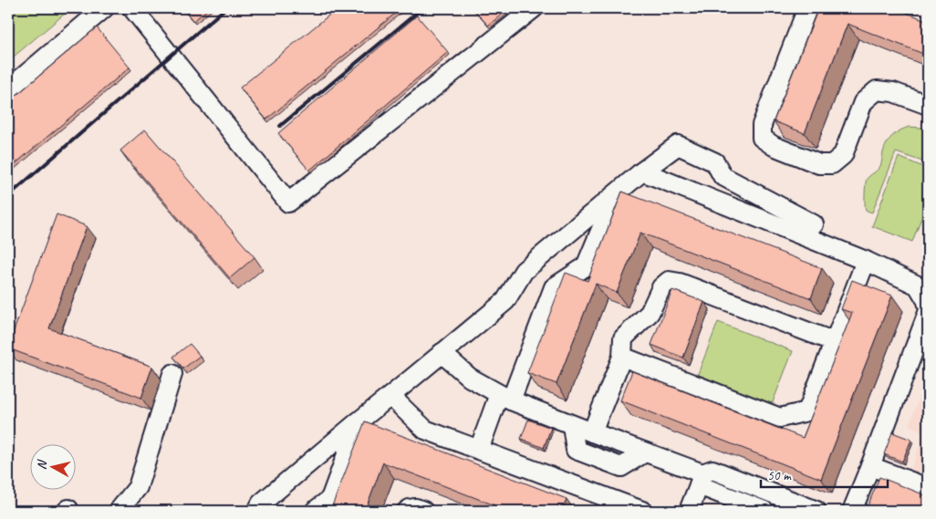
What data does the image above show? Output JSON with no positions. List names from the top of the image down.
{
  "scale_bar": "50 m",
  "north": "left"
}
